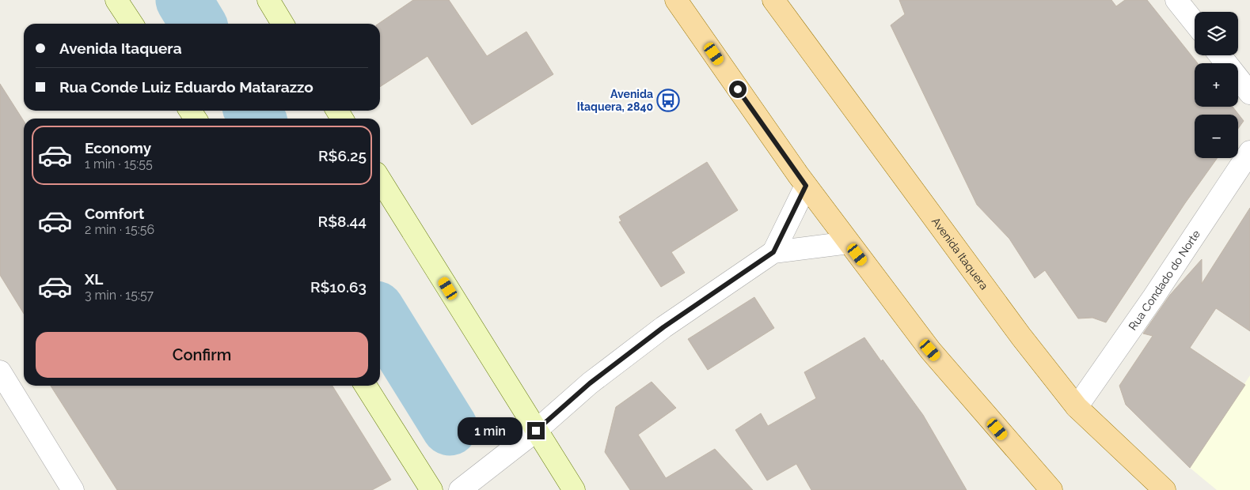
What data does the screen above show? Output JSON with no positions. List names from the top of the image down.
{
  "streets": {
    "main road": ["Avenida Itaquera"],
    "street": ["Rua Condado do Norte"]
  },
  "crossings": [
    ["Avenida Itaquera", "Rua Condado do Norte"]
  ],
  "places": {
    "bus stop": ["Avenida Itaquera, 2840"]
  },
  "page": {
    "map_buttons": ["+", "−"],
    "banner": ["Avenida Itaquera", "Rua Conde Luiz Eduardo Matarazzo"],
    "list": [
      {
        "name": "Economy",
        "note": "1 min · 15:55",
        "value": "R$6.25"
      },
      {
        "name": "Comfort",
        "note": "2 min · 15:56",
        "value": "R$8.44"
      },
      {
        "name": "XL",
        "note": "3 min · 15:57",
        "value": "R$10.63"
      }
    ],
    "buttons": "Confirm",
    "bubble": "1 min"
  }
}
